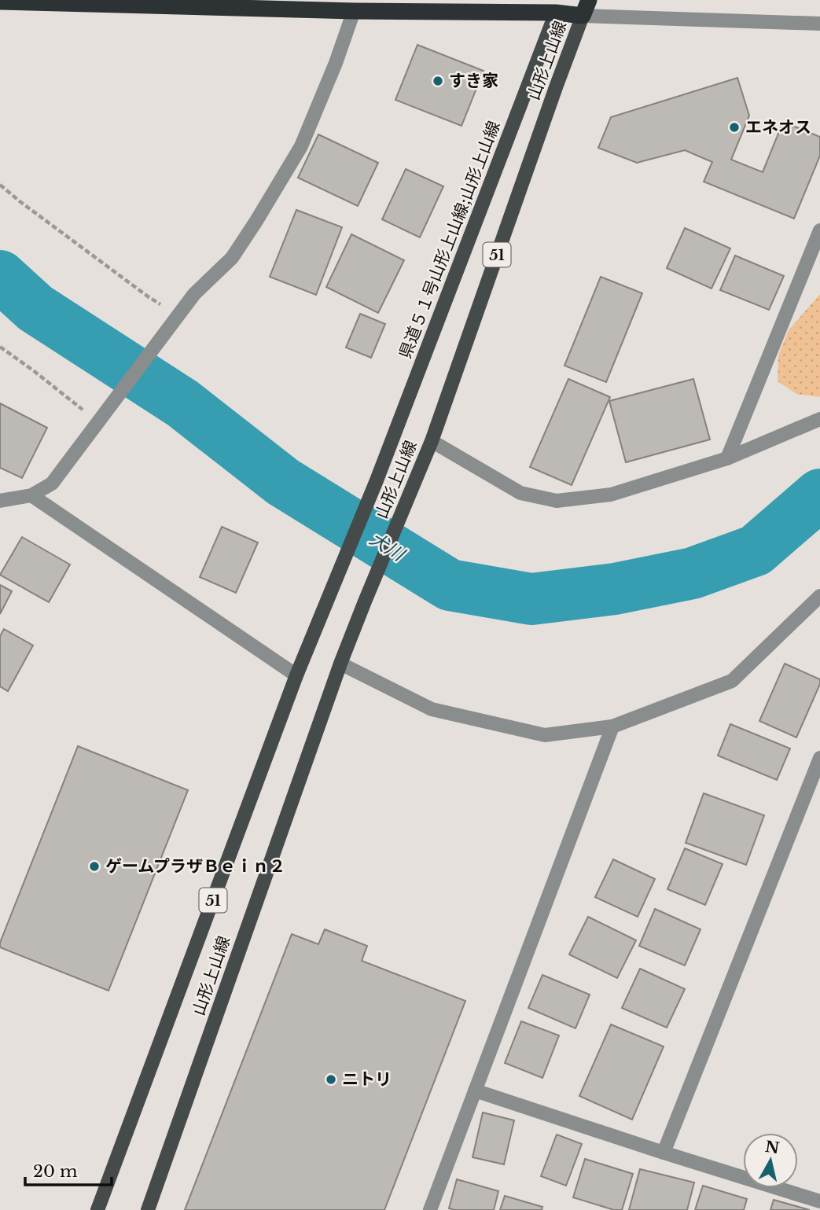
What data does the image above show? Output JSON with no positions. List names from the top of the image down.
{
  "streets": {
    "main road": ["山形上山線", "県道５１号山形上山線;山形上山線", "51"]
  },
  "crossings": [
    ["山形上山線", "県道５１号山形上山線;山形上山線"]
  ],
  "water": ["犬川"],
  "places": [
    "すき家",
    "エネオス",
    "ゲームプラザＢｅｉｎ２",
    "ニトリ"
  ],
  "scale_bar": "20 m",
  "north": "top"
}
